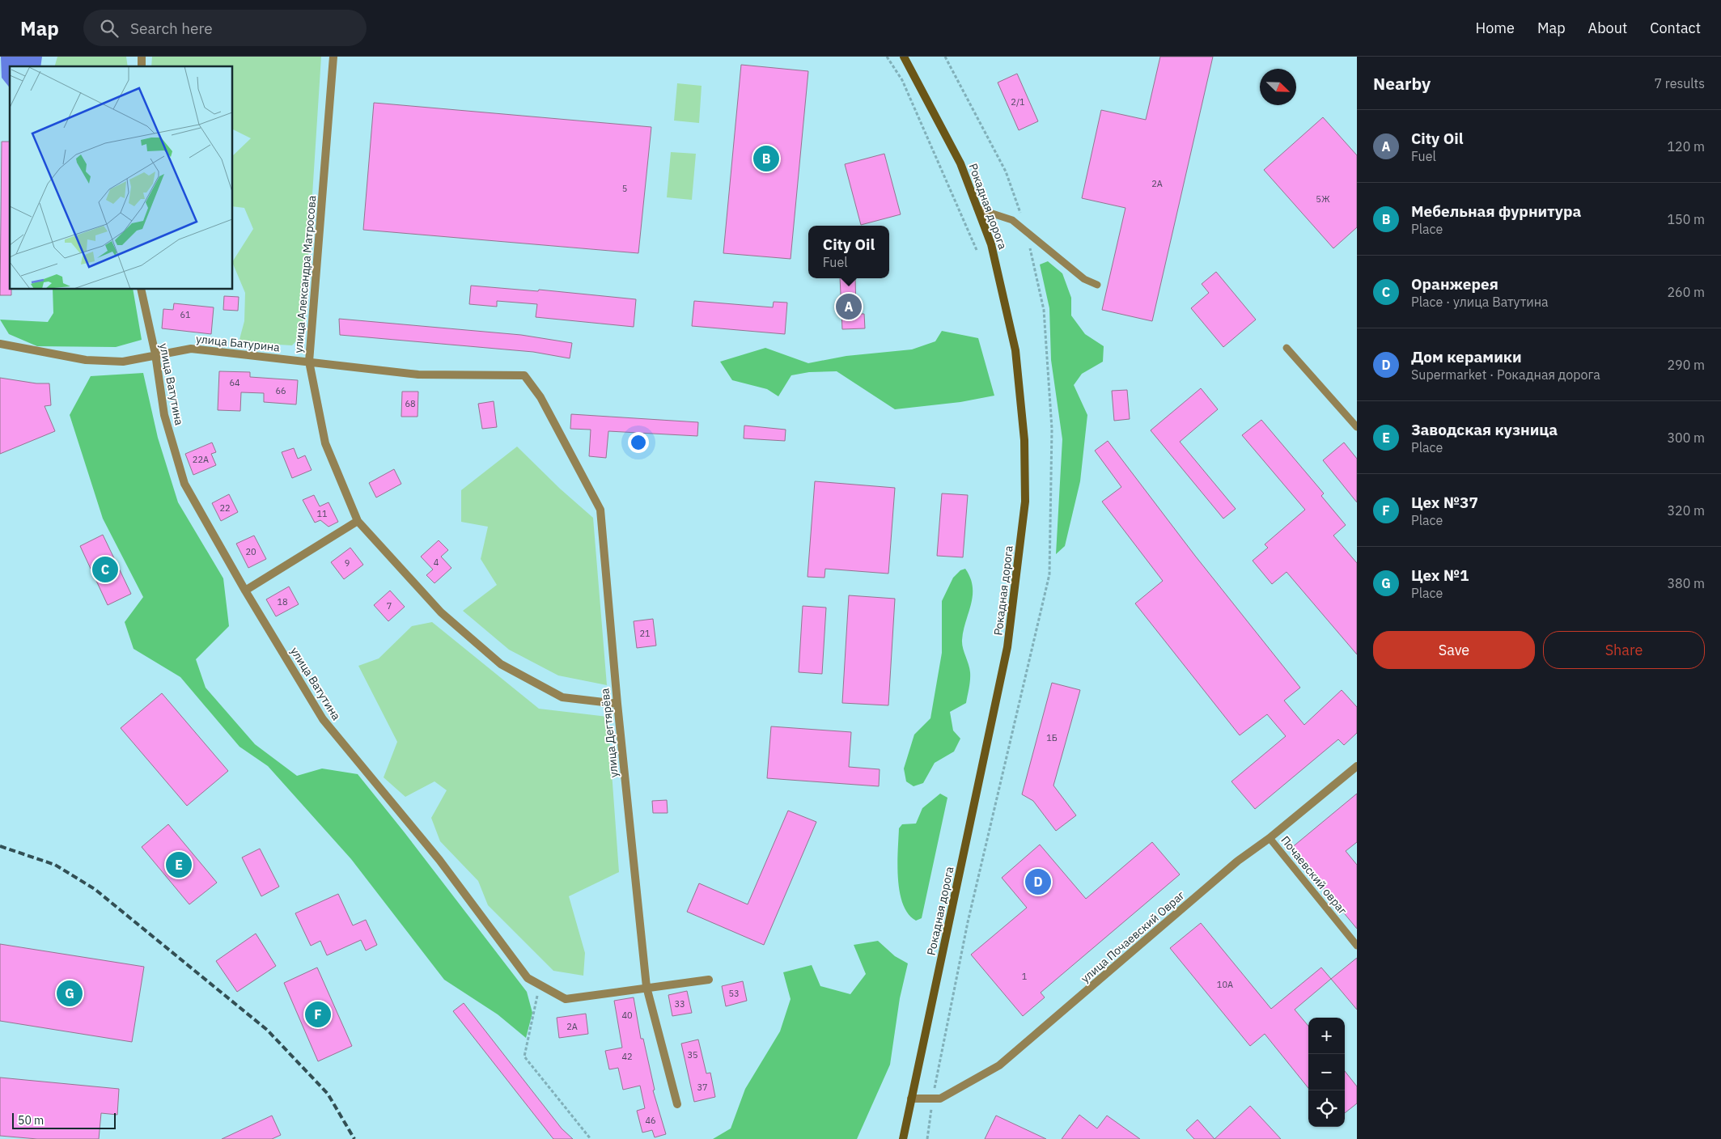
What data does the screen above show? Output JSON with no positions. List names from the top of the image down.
{
  "streets": {
    "main road": ["Рокадная дорога"],
    "street": [
      "улица Александра Матросова",
      "улица Батурина",
      "улица Ватутина",
      "улица Дегтярёва",
      "улица Почаевский Овраг"
    ],
    "lane": ["Почаевский овраг"]
  },
  "crossings": [
    ["Рокадная дорога", "улица Почаевский Овраг"],
    ["улица Александра Матросова", "улица Батурина"],
    ["улица Александра Матросова", "улица Дегтярёва"],
    ["улица Батурина", "улица Ватутина"],
    ["улица Батурина", "улица Дегтярёва"],
    ["улица Ватутина", "улица Дегтярёва"],
    ["Почаевский овраг", "улица Почаевский Овраг"]
  ],
  "house_numbers": [
    "2/1",
    "2А",
    "5",
    "5Ж",
    "61",
    "64",
    "66",
    "68",
    "22А",
    "22",
    "11",
    "20",
    "4",
    "9",
    "18",
    "7",
    "21",
    "1Б",
    "1",
    "10А",
    "53",
    "33",
    "40",
    "2А",
    "35",
    "42",
    "37",
    "46"
  ],
  "scale_bar": "50 m",
  "north": "bottom right",
  "page": {
    "header": "Map",
    "search": "Search here",
    "nav": [
      "Home",
      "Map",
      "About",
      "Contact"
    ],
    "heading": ["Nearby", "7 results"],
    "list": [
      {
        "mark": "A",
        "name": "City Oil",
        "note": "Fuel",
        "value": "120 m"
      },
      {
        "mark": "B",
        "name": "Мебельная фурнитура",
        "note": "Place",
        "value": "150 m"
      },
      {
        "mark": "C",
        "name": "Оранжерея",
        "note": "Place · улица Ватутина",
        "value": "260 m"
      },
      {
        "mark": "D",
        "name": "Дом керамики",
        "note": "Supermarket · Рокадная дорога",
        "value": "290 m"
      },
      {
        "mark": "E",
        "name": "Заводская кузница",
        "note": "Place",
        "value": "300 m"
      },
      {
        "mark": "F",
        "name": "Цех №37",
        "note": "Place",
        "value": "320 m"
      },
      {
        "mark": "G",
        "name": "Цех №1",
        "note": "Place",
        "value": "380 m"
      }
    ],
    "pins": [
      "B",
      "A",
      "C",
      "E",
      "D",
      "G",
      "F"
    ],
    "popup": ["City Oil", "Fuel"],
    "buttons": ["Save", "Share"],
    "map_buttons": ["+", "−"],
    "scale": "50 m"
  }
}
